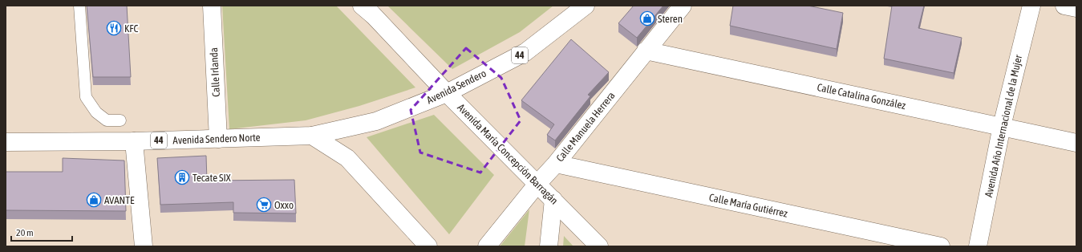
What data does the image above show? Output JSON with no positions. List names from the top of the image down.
{
  "streets": {
    "street": [
      "44",
      "Calle Irlanda",
      "Avenida Sendero",
      "Calle Catalina González",
      "Avenida Año Internacional de la Mujer",
      "Calle Manuela Herrera",
      "Avenida Sendero Norte",
      "Avenida María Concepción Barragán",
      "Calle María Gutiérrez"
    ]
  },
  "crossings": [
    ["Calle Irlanda", "Avenida Sendero Norte"],
    ["Avenida Sendero", "Avenida Sendero Norte"],
    ["Avenida Sendero", "Avenida María Concepción Barragán"],
    ["Calle Catalina González", "Avenida Año Internacional de la Mujer"],
    ["Calle Catalina González", "Calle Manuela Herrera"],
    ["Calle Manuela Herrera", "Avenida María Concepción Barragán"],
    ["Calle Manuela Herrera", "Calle María Gutiérrez"]
  ],
  "places": {
    "shop": ["Steren", "AVANTE"],
    "restaurant": ["KFC"],
    "building": ["Tecate SIX"],
    "supermarket": ["Oxxo"]
  },
  "scale_bar": "20 m"
}
